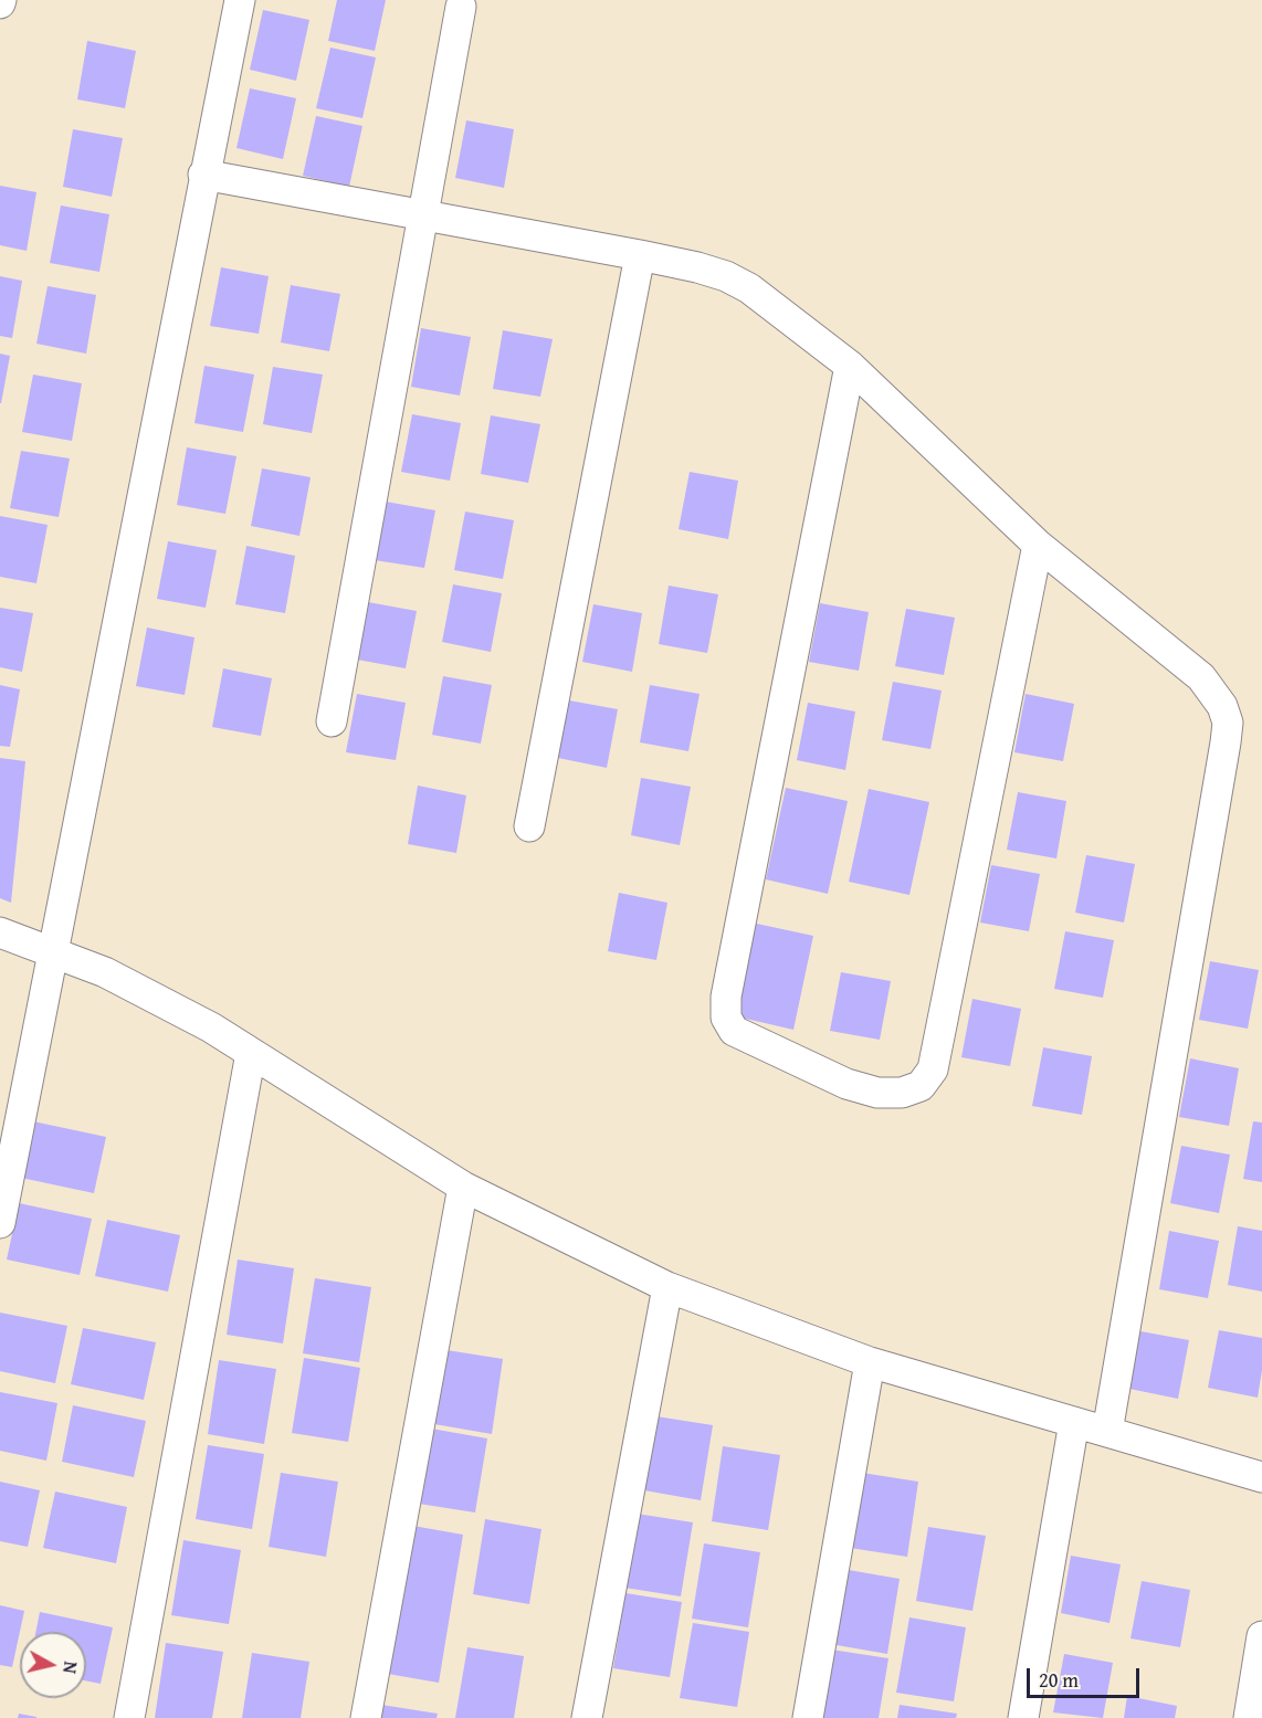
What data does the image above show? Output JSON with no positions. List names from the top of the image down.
{
  "scale_bar": "20 m",
  "north": "right"
}
